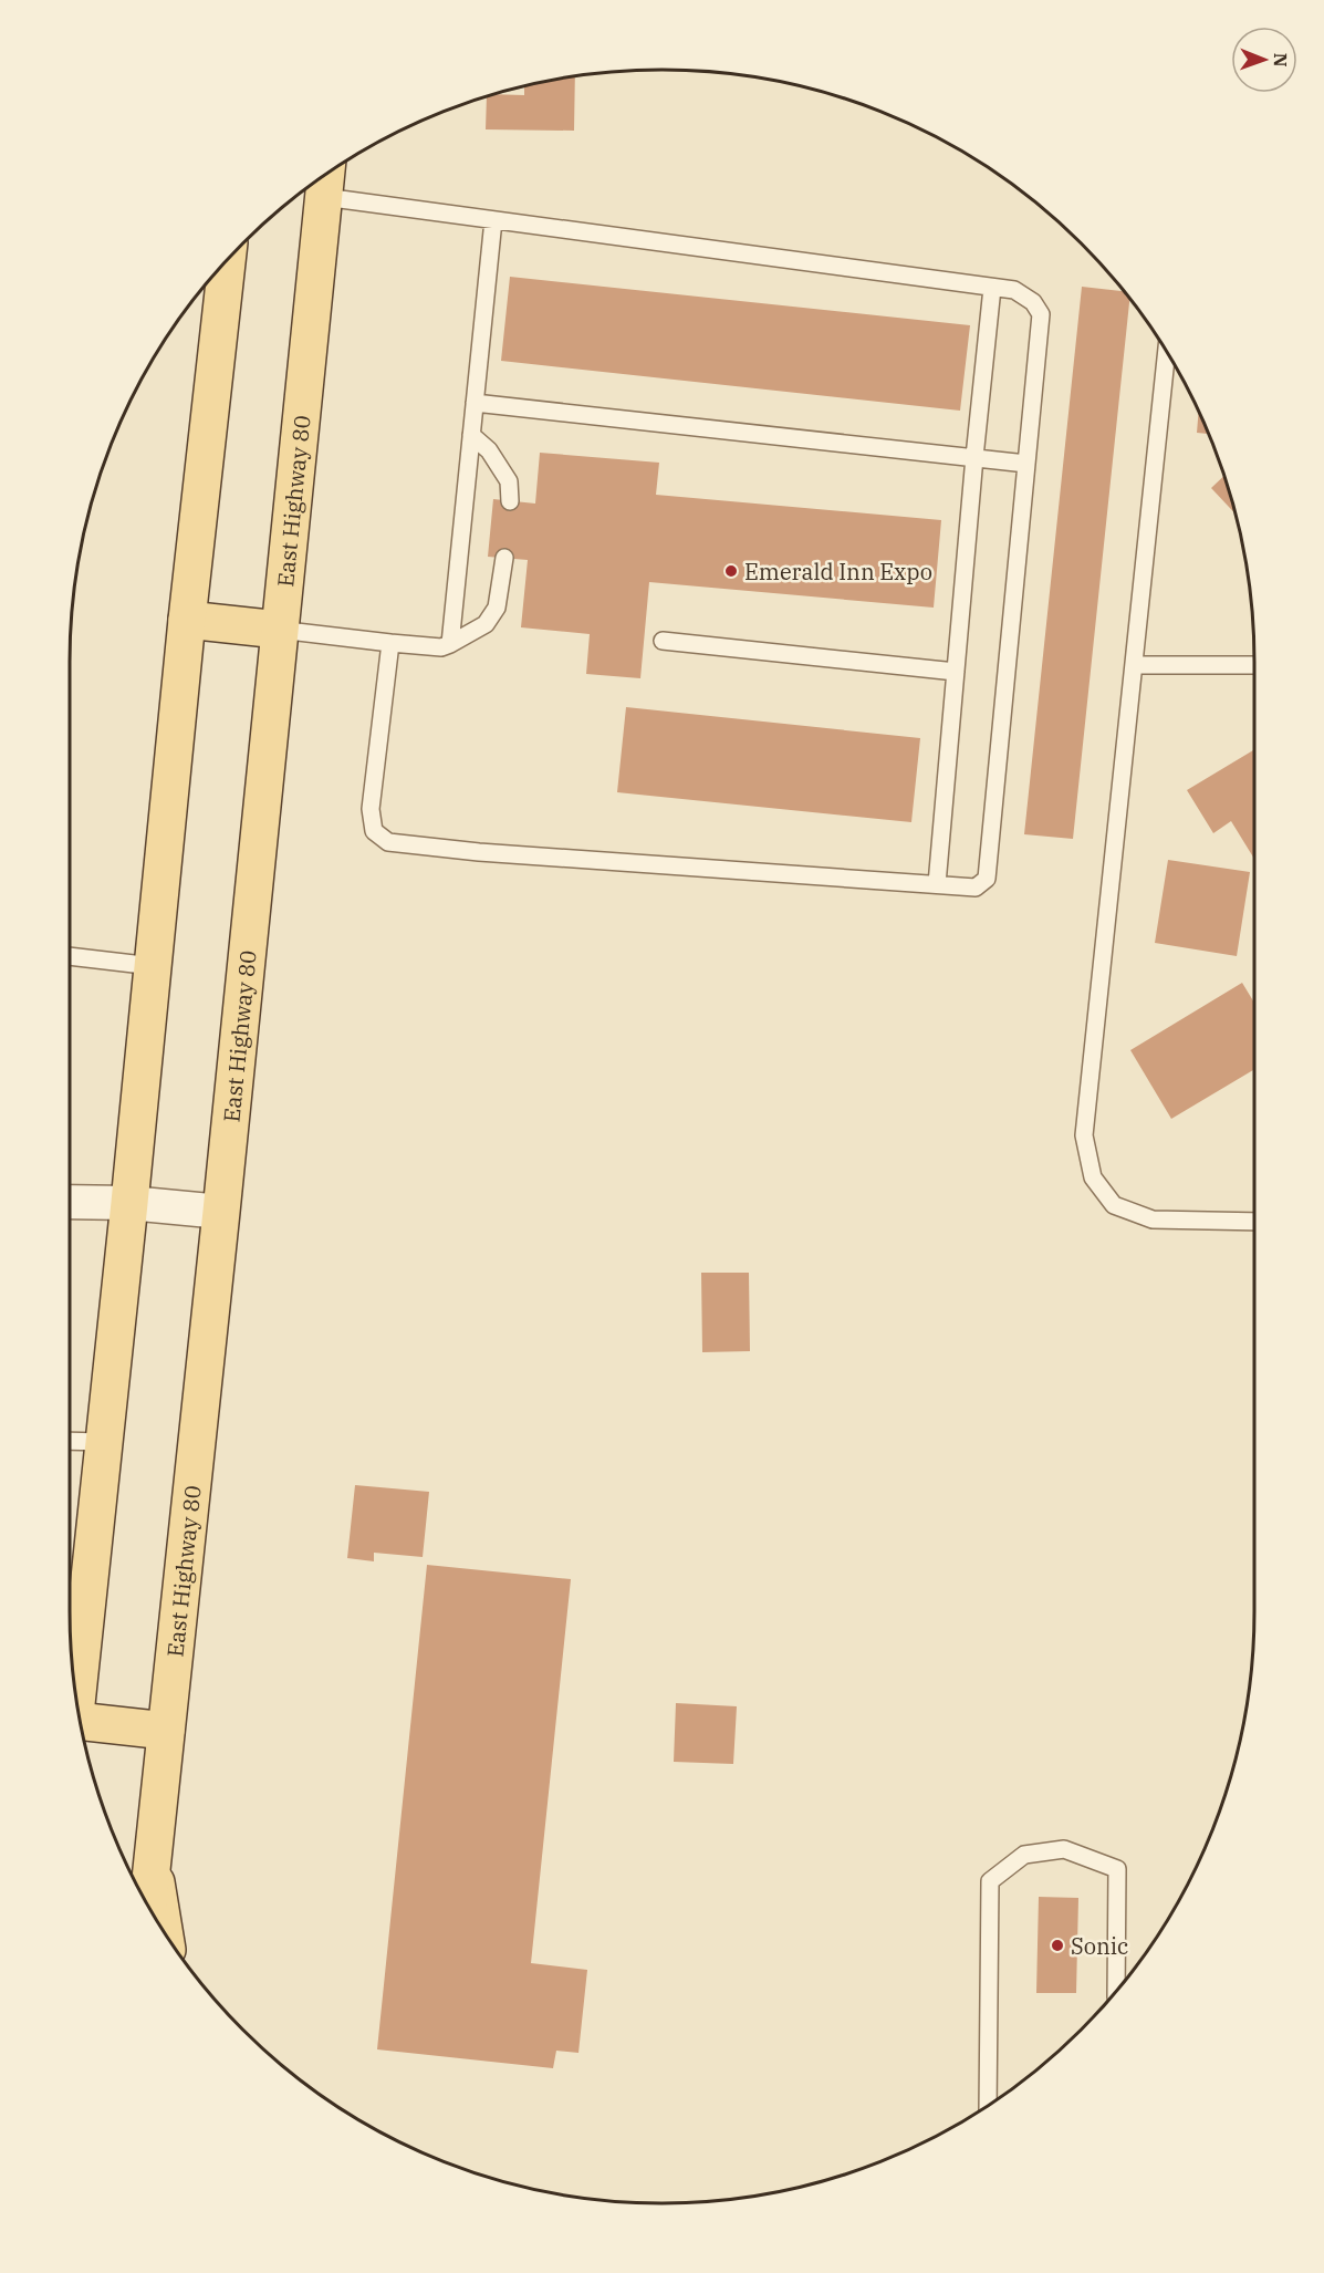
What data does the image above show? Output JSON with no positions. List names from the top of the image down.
{
  "streets": {
    "main road": ["East Highway 80"]
  },
  "places": ["Emerald Inn Expo", "Sonic"],
  "north": "right"
}
